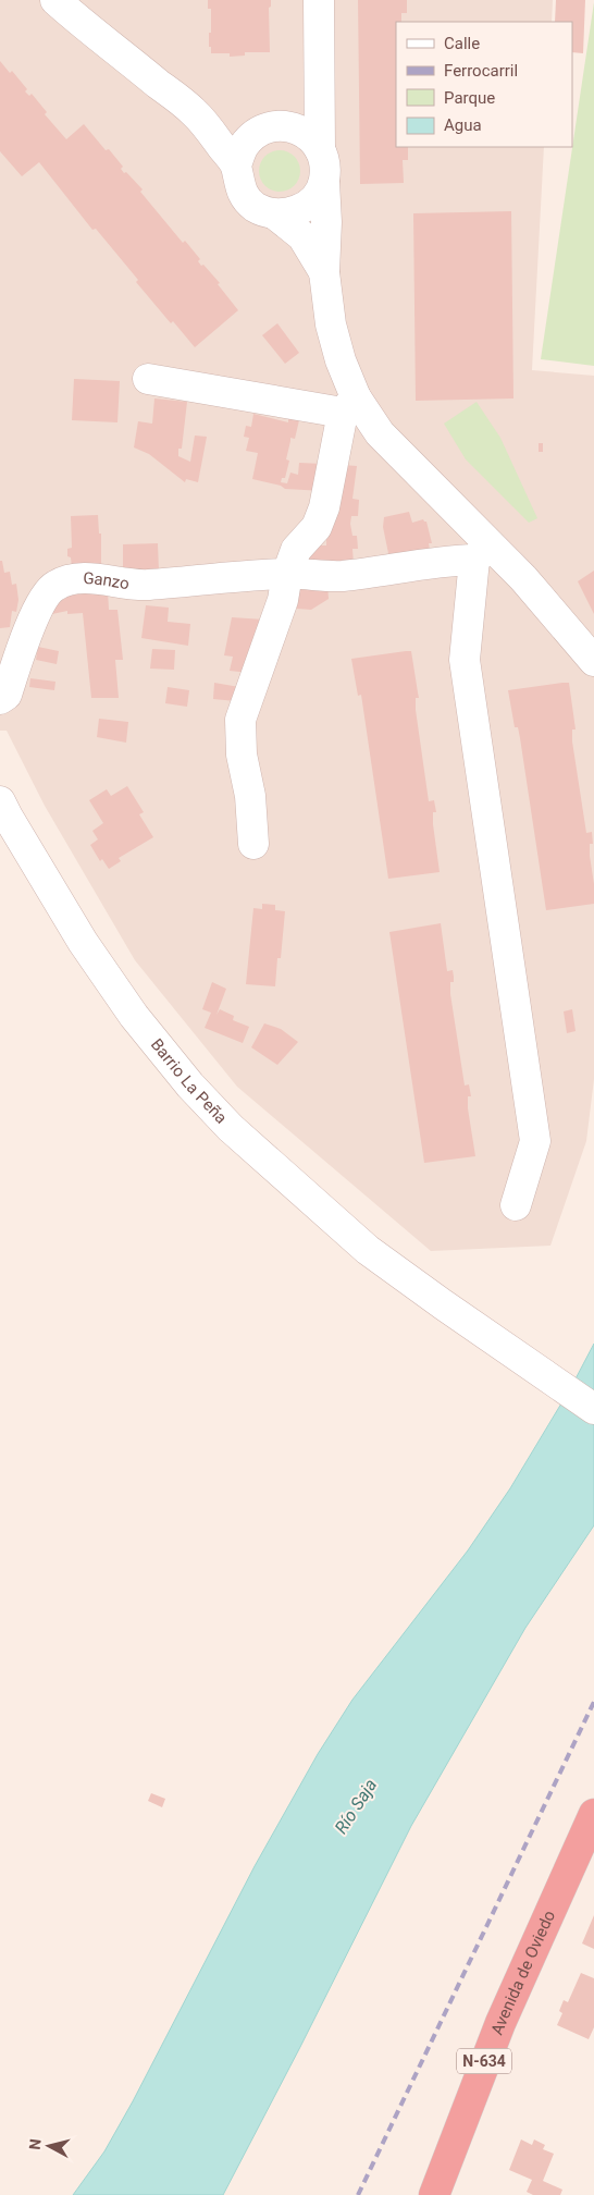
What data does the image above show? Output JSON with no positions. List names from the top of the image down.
{
  "streets": {
    "highway": ["Avenida de Oviedo", "N-634"],
    "street": ["Ganzo", "Barrio La Peña"]
  },
  "water": ["Río Saja"],
  "legend": [
    "Calle",
    "Ferrocarril",
    "Parque",
    "Agua"
  ],
  "north": "left"
}
